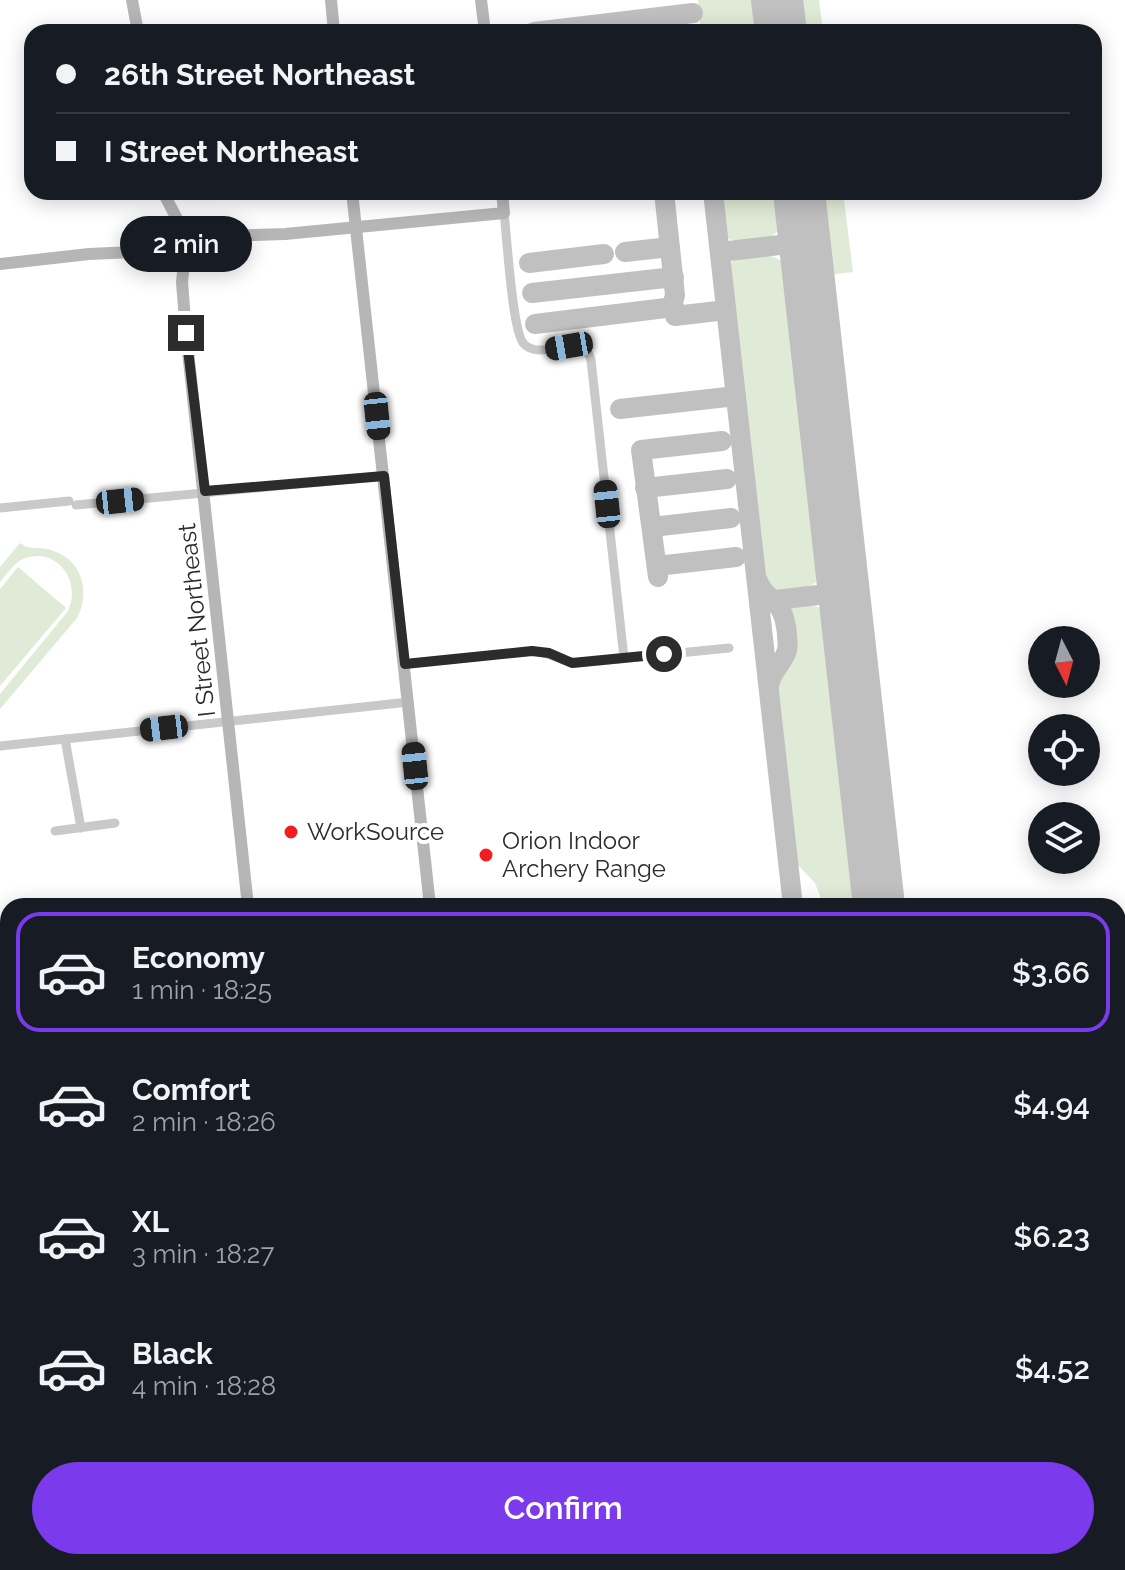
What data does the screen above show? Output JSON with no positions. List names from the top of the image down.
{
  "streets": {
    "street": ["I Street Northeast"]
  },
  "places": ["WorkSource", "Orion Indoor Archery Range"],
  "north": "bottom",
  "page": {
    "banner": ["26th Street Northeast", "I Street Northeast"],
    "bubble": "2 min",
    "list": [
      {
        "name": "Economy",
        "note": "1 min · 18:25",
        "value": "$3.66"
      },
      {
        "name": "Comfort",
        "note": "2 min · 18:26",
        "value": "$4.94"
      },
      {
        "name": "XL",
        "note": "3 min · 18:27",
        "value": "$6.23"
      },
      {
        "name": "Black",
        "note": "4 min · 18:28",
        "value": "$4.52"
      }
    ],
    "buttons": "Confirm"
  }
}
